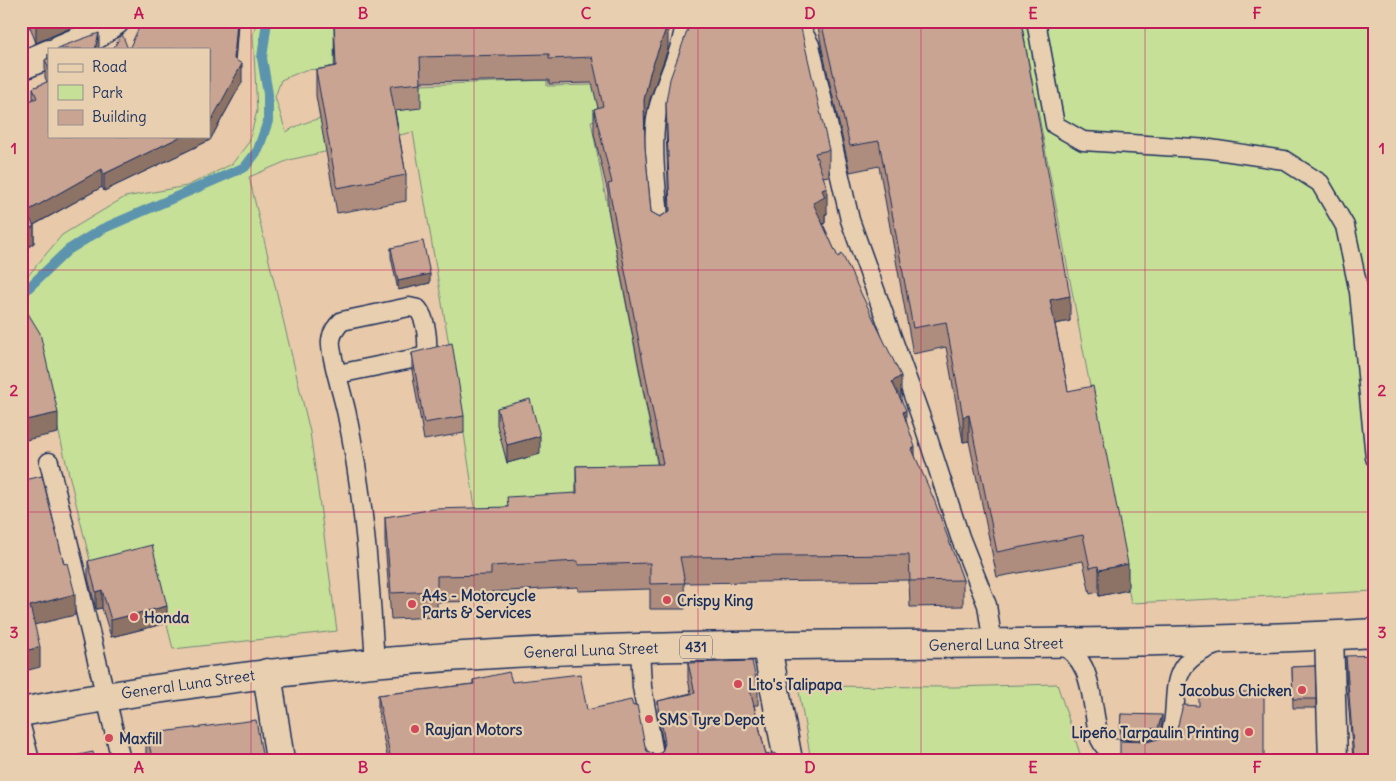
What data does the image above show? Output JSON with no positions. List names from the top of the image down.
{
  "streets": {
    "main road": ["General Luna Street", "431"]
  },
  "places": [
    "Crispy King",
    "A4s - Motorcycle Parts & Services",
    "Honda",
    "Lito's Talipapa",
    "Jacobus Chicken",
    "SMS Tyre Depot",
    "Rayjan Motors",
    "Lipeño Tarpaulin Printing",
    "Maxfill"
  ],
  "legend": ["Road", "Park", "Building"],
  "grid": {
    "columns": [
      "A",
      "B",
      "C",
      "D",
      "E",
      "F"
    ],
    "rows": ["1", "2", "3"]
  }
}
